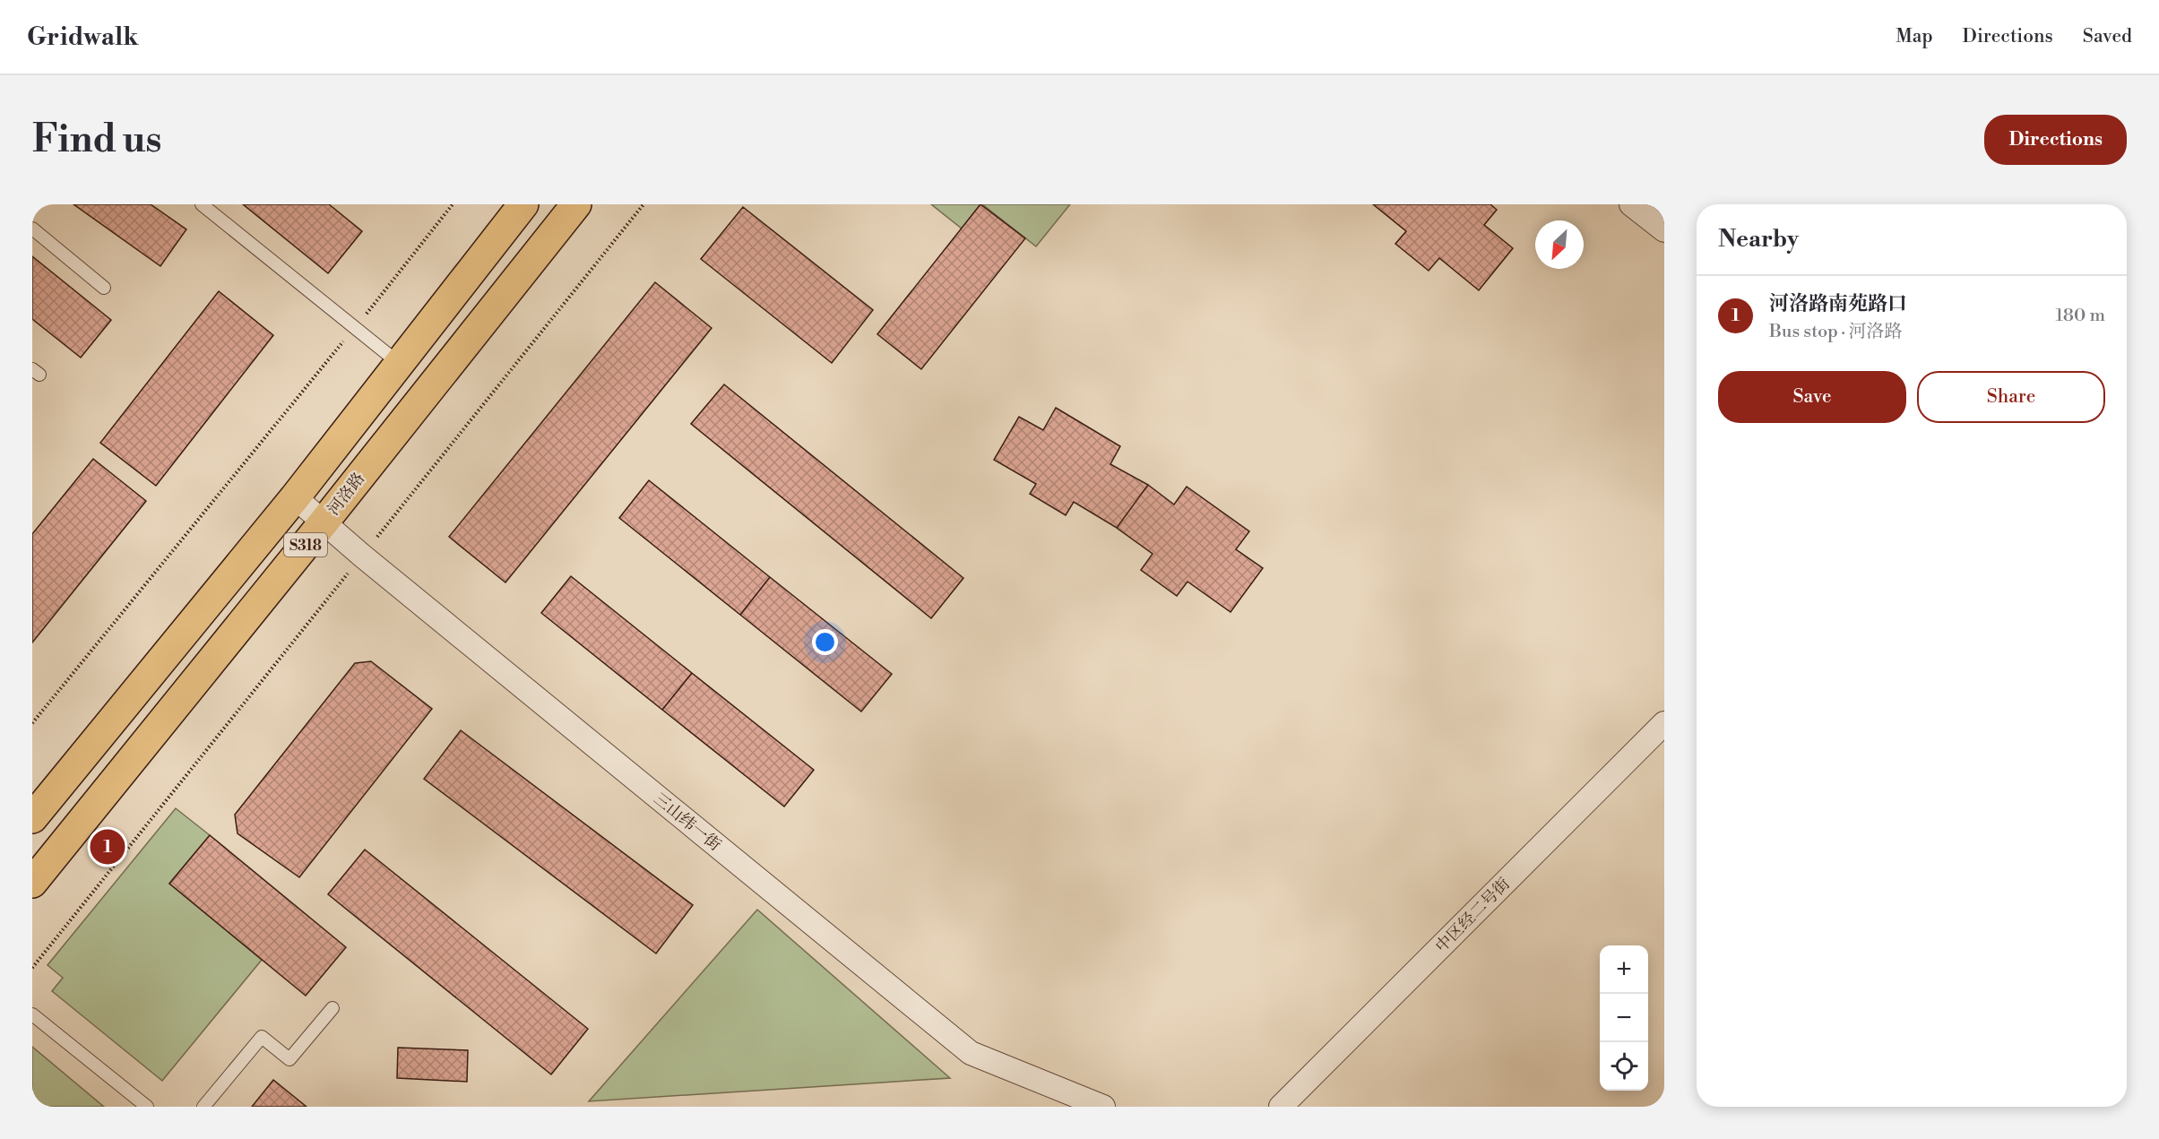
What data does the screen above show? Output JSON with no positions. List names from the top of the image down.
{
  "streets": {
    "main road": ["河洛路", "S318"],
    "street": ["三山纬一街", "中区经二号街"]
  },
  "crossings": [
    ["河洛路", "三山纬一街"],
    ["S318", "三山纬一街"]
  ],
  "north": "bottom left",
  "page": {
    "header": "Gridwalk",
    "nav": ["Map", "Directions", "Saved"],
    "buttons": [
      "Directions",
      ["Save", "Share"]
    ],
    "title": "Find us",
    "heading": "Nearby",
    "list": [
      {
        "mark": "1",
        "name": "河洛路南苑路口",
        "note": "Bus stop · 河洛路",
        "value": "180 m"
      }
    ],
    "pins": "1",
    "map_buttons": ["+", "−"]
  }
}
